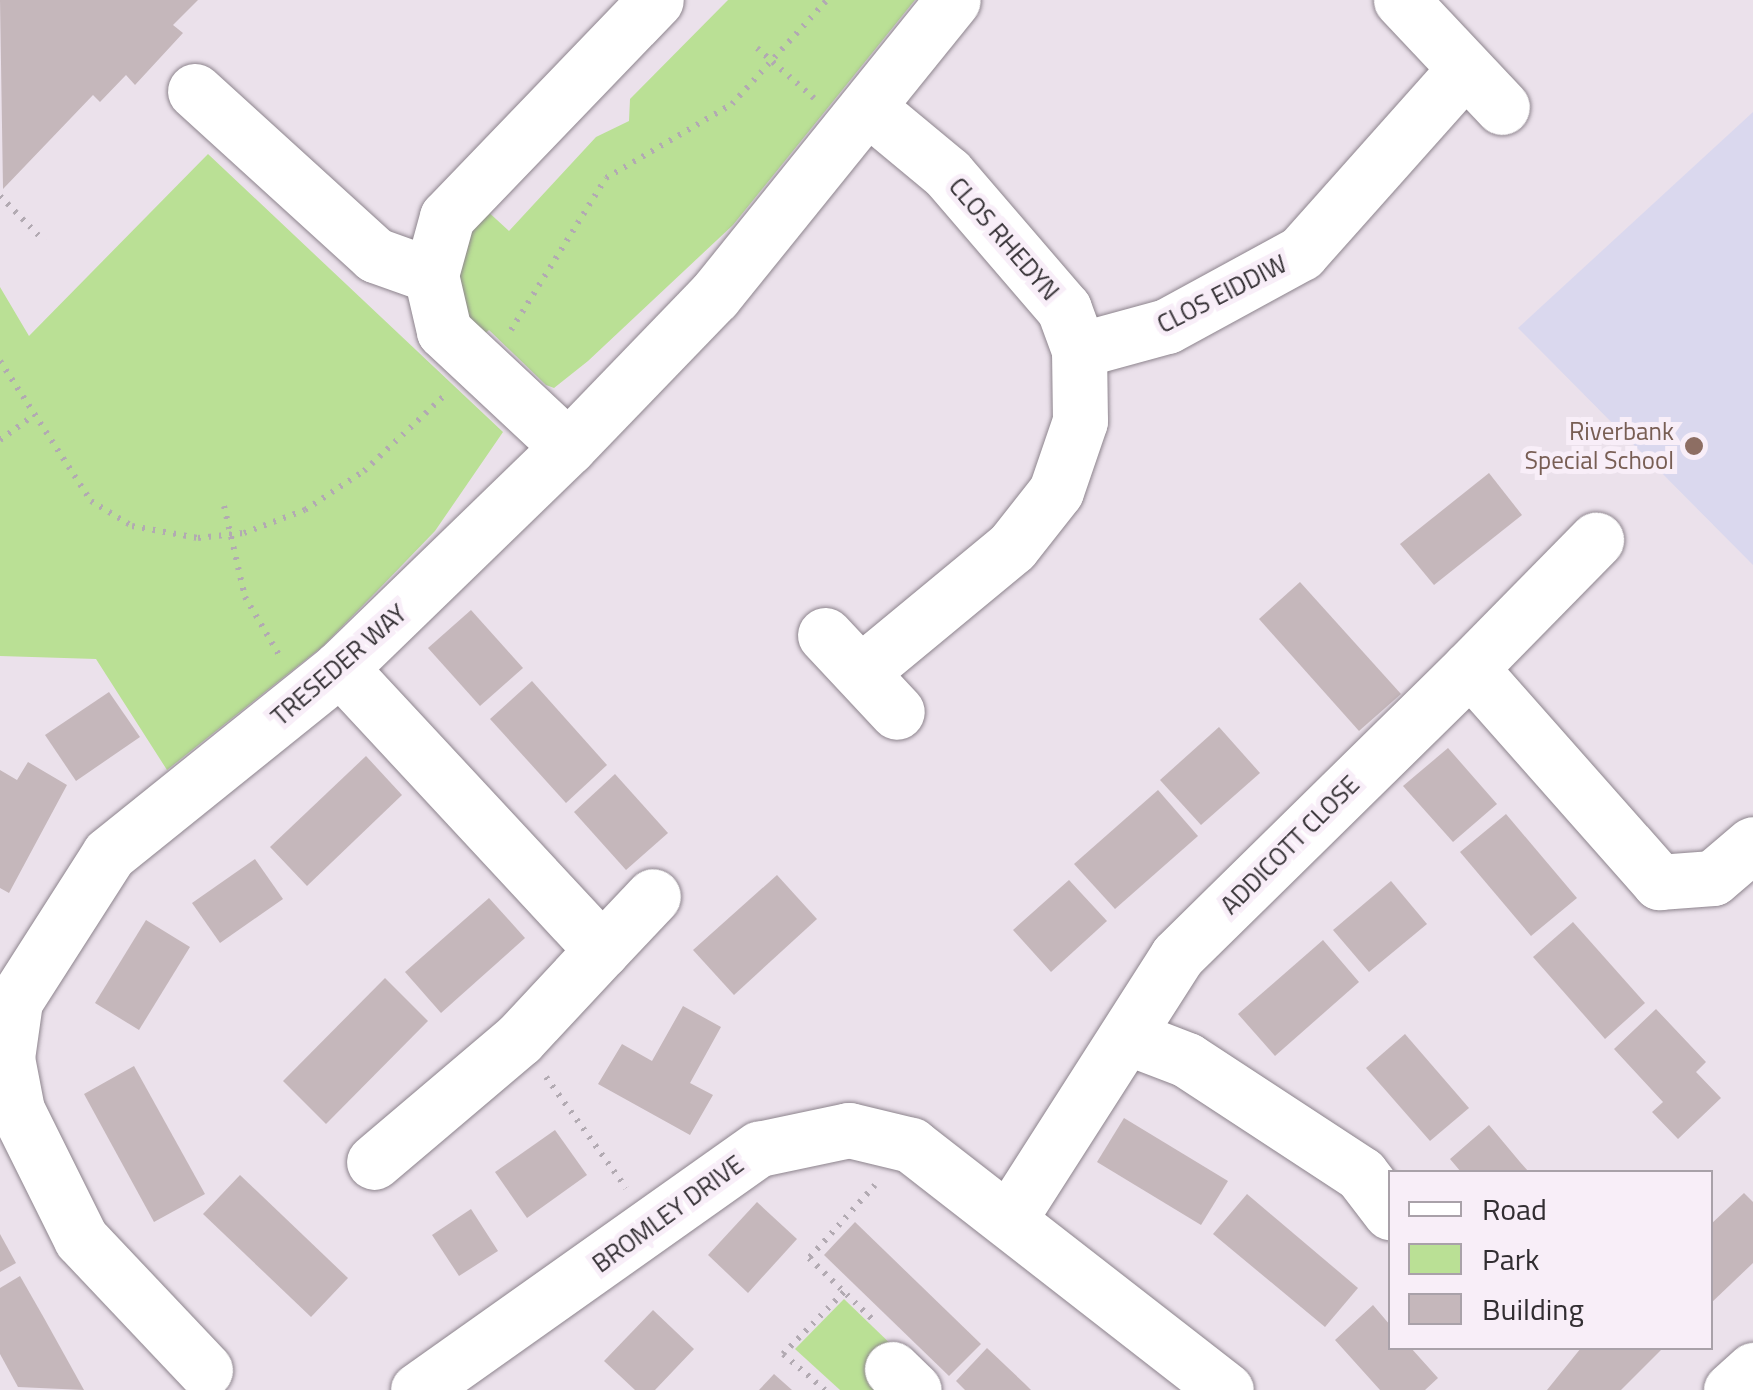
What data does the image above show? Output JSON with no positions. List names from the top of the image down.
{
  "streets": {
    "street": [
      "CLOS RHEDYN",
      "CLOS EIDDIW",
      "TRESEDER WAY",
      "ADDICOTT CLOSE",
      "BROMLEY DRIVE"
    ]
  },
  "crossings": [
    ["CLOS RHEDYN", "CLOS EIDDIW"],
    ["CLOS RHEDYN", "TRESEDER WAY"],
    ["ADDICOTT CLOSE", "BROMLEY DRIVE"]
  ],
  "places": ["Riverbank Special School"],
  "legend": ["Road", "Park", "Building"]
}
